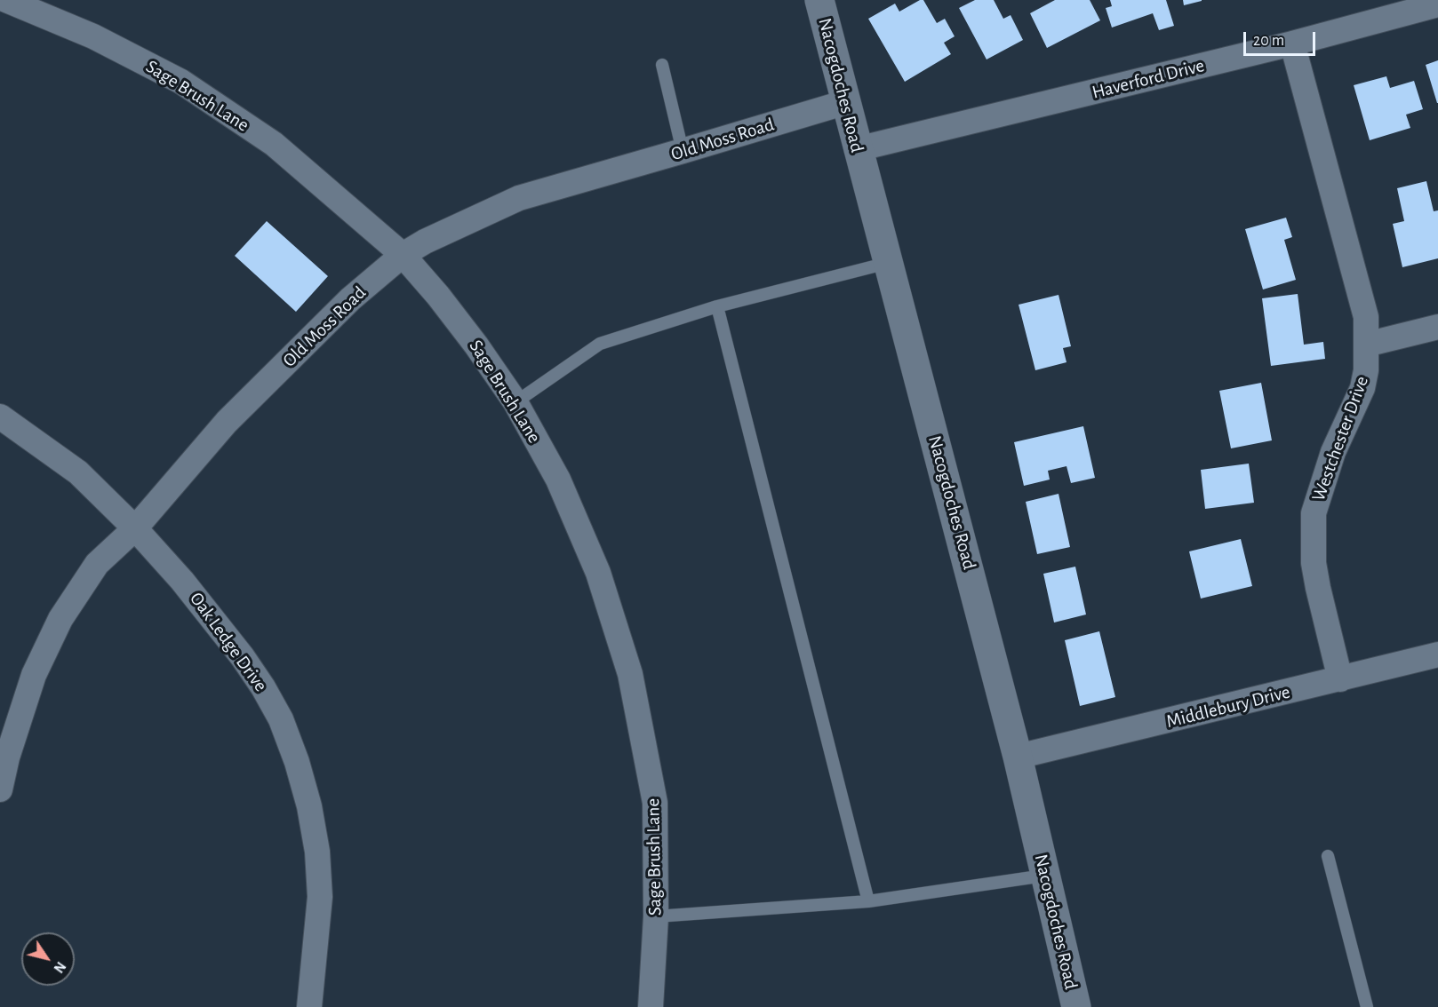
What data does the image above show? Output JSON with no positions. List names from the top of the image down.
{
  "streets": {
    "main road": ["Nacogdoches Road"],
    "street": [
      "Haverford Drive",
      "Sage Brush Lane",
      "Old Moss Road",
      "Westchester Drive",
      "Oak Ledge Drive",
      "Middlebury Drive"
    ]
  },
  "crossings": [
    ["Haverford Drive", "Nacogdoches Road"],
    ["Haverford Drive", "Westchester Drive"],
    ["Nacogdoches Road", "Old Moss Road"],
    ["Nacogdoches Road", "Middlebury Drive"],
    ["Sage Brush Lane", "Old Moss Road"],
    ["Old Moss Road", "Oak Ledge Drive"],
    ["Westchester Drive", "Middlebury Drive"]
  ],
  "scale_bar": "20 m",
  "north": "bottom right"
}
